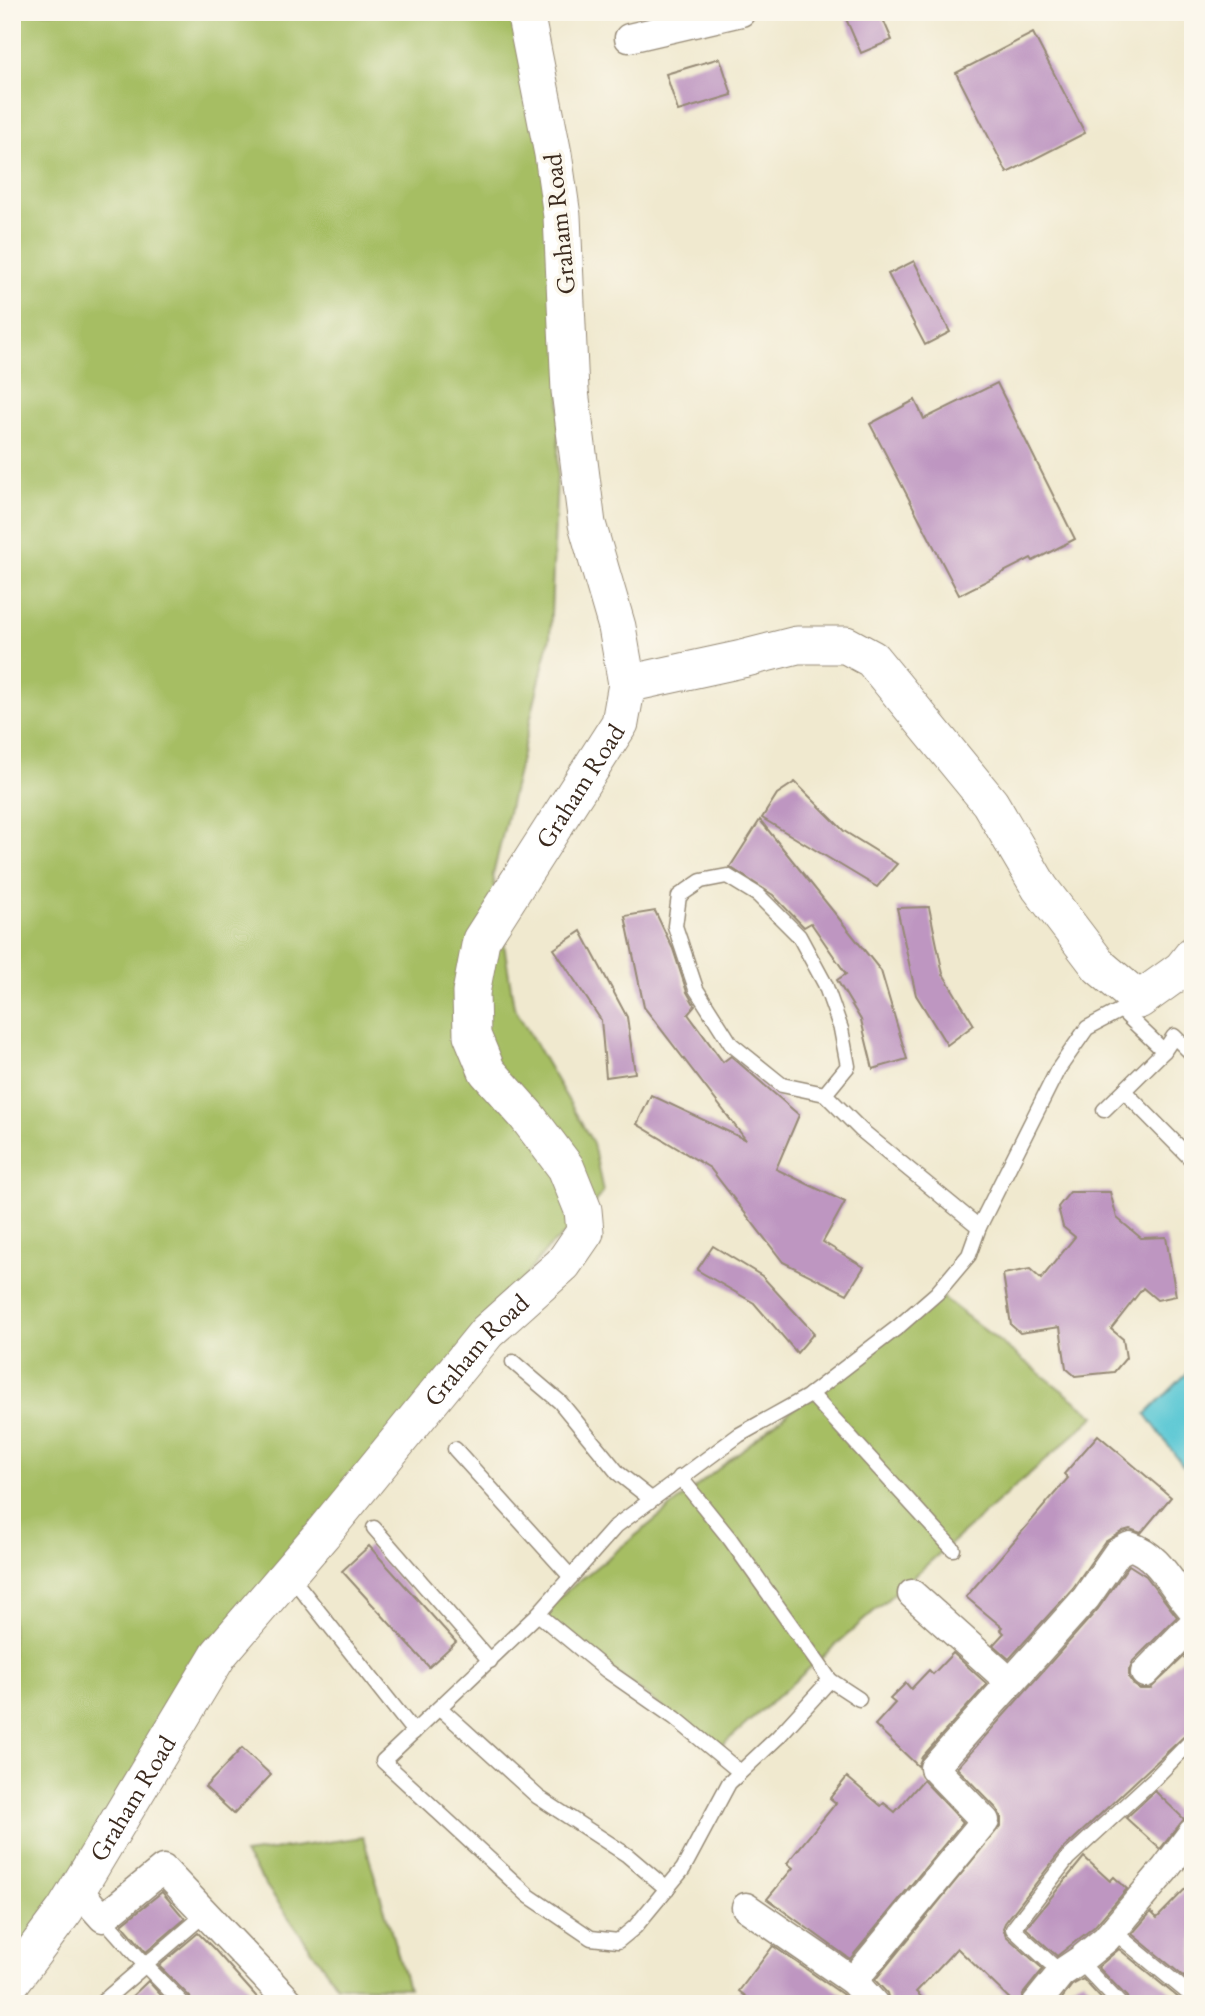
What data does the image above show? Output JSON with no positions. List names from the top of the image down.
{
  "streets": {
    "street": ["Graham Road"]
  }
}
